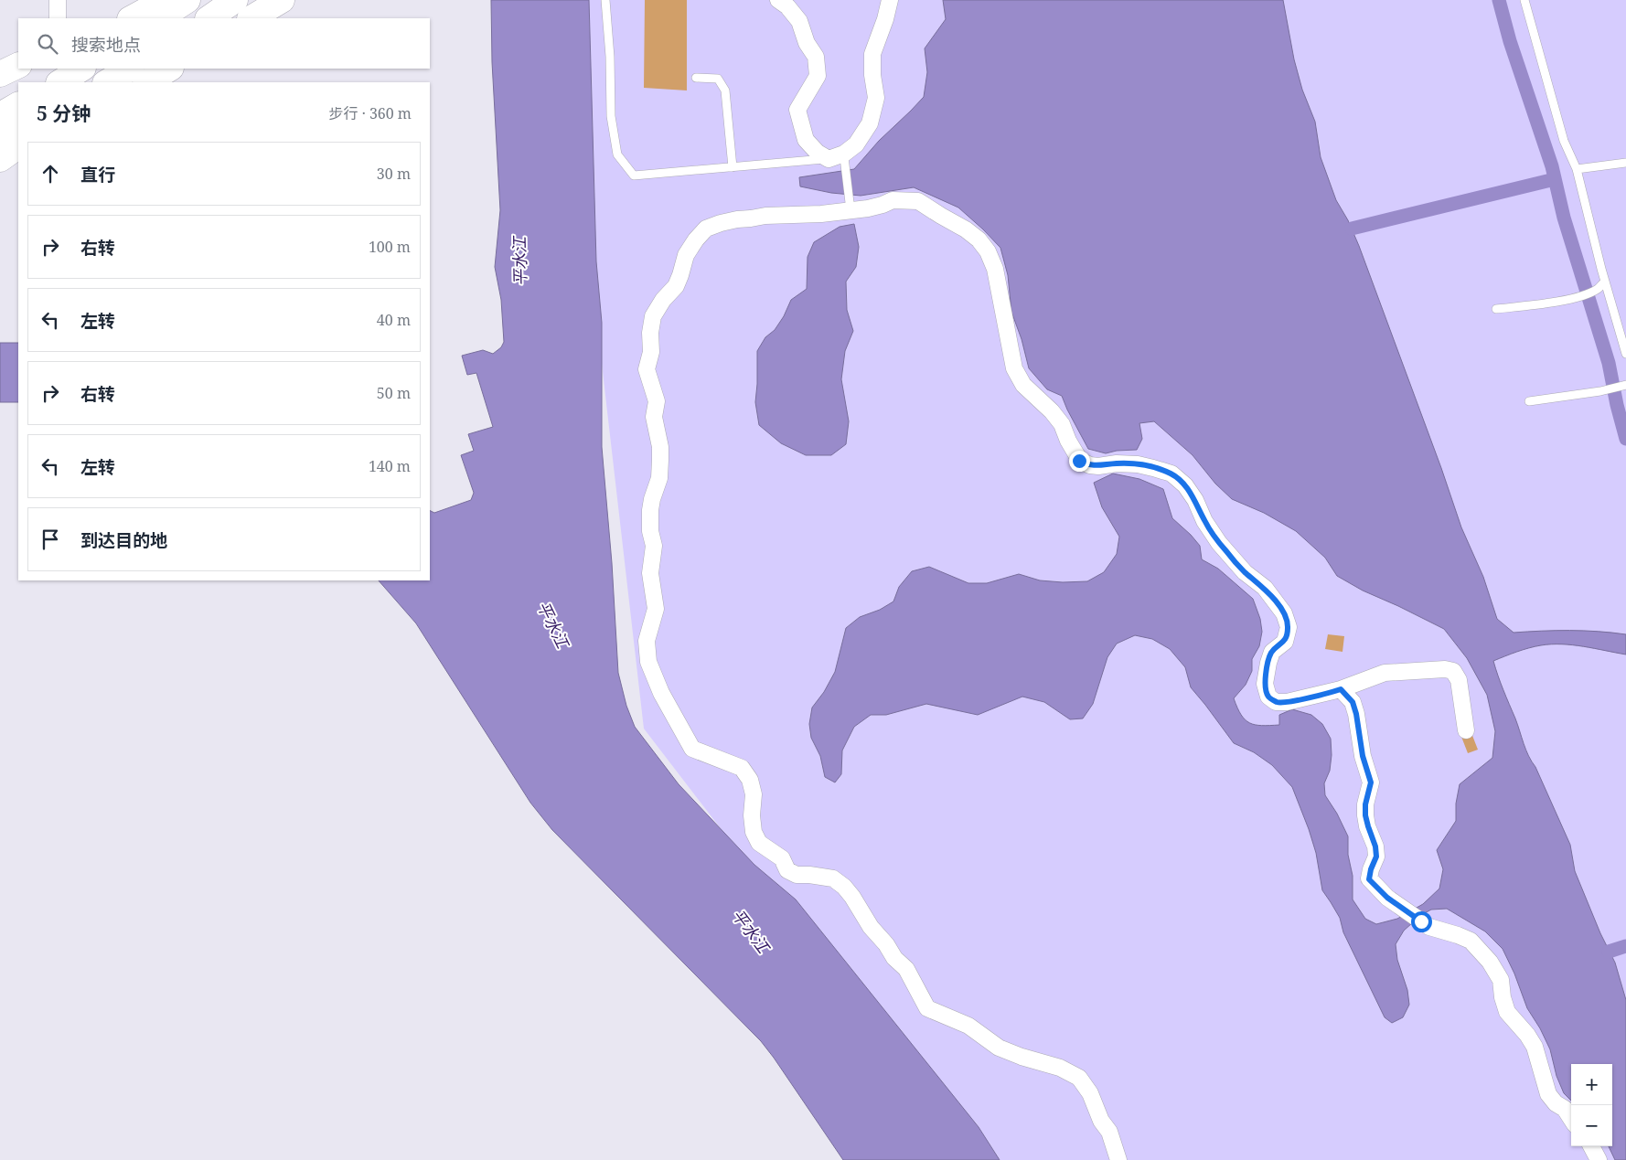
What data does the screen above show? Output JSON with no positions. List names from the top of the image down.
{
  "water": ["平水江"],
  "page": {
    "search": "搜索地点",
    "heading": ["5 分钟", "步行 · 360 m"],
    "list": [
      ["直行", "30 m"],
      ["右转", "100 m"],
      ["左转", "40 m"],
      ["右转", "50 m"],
      ["左转", "140 m"],
      "到达目的地"
    ],
    "map_buttons": ["+", "−"]
  }
}
